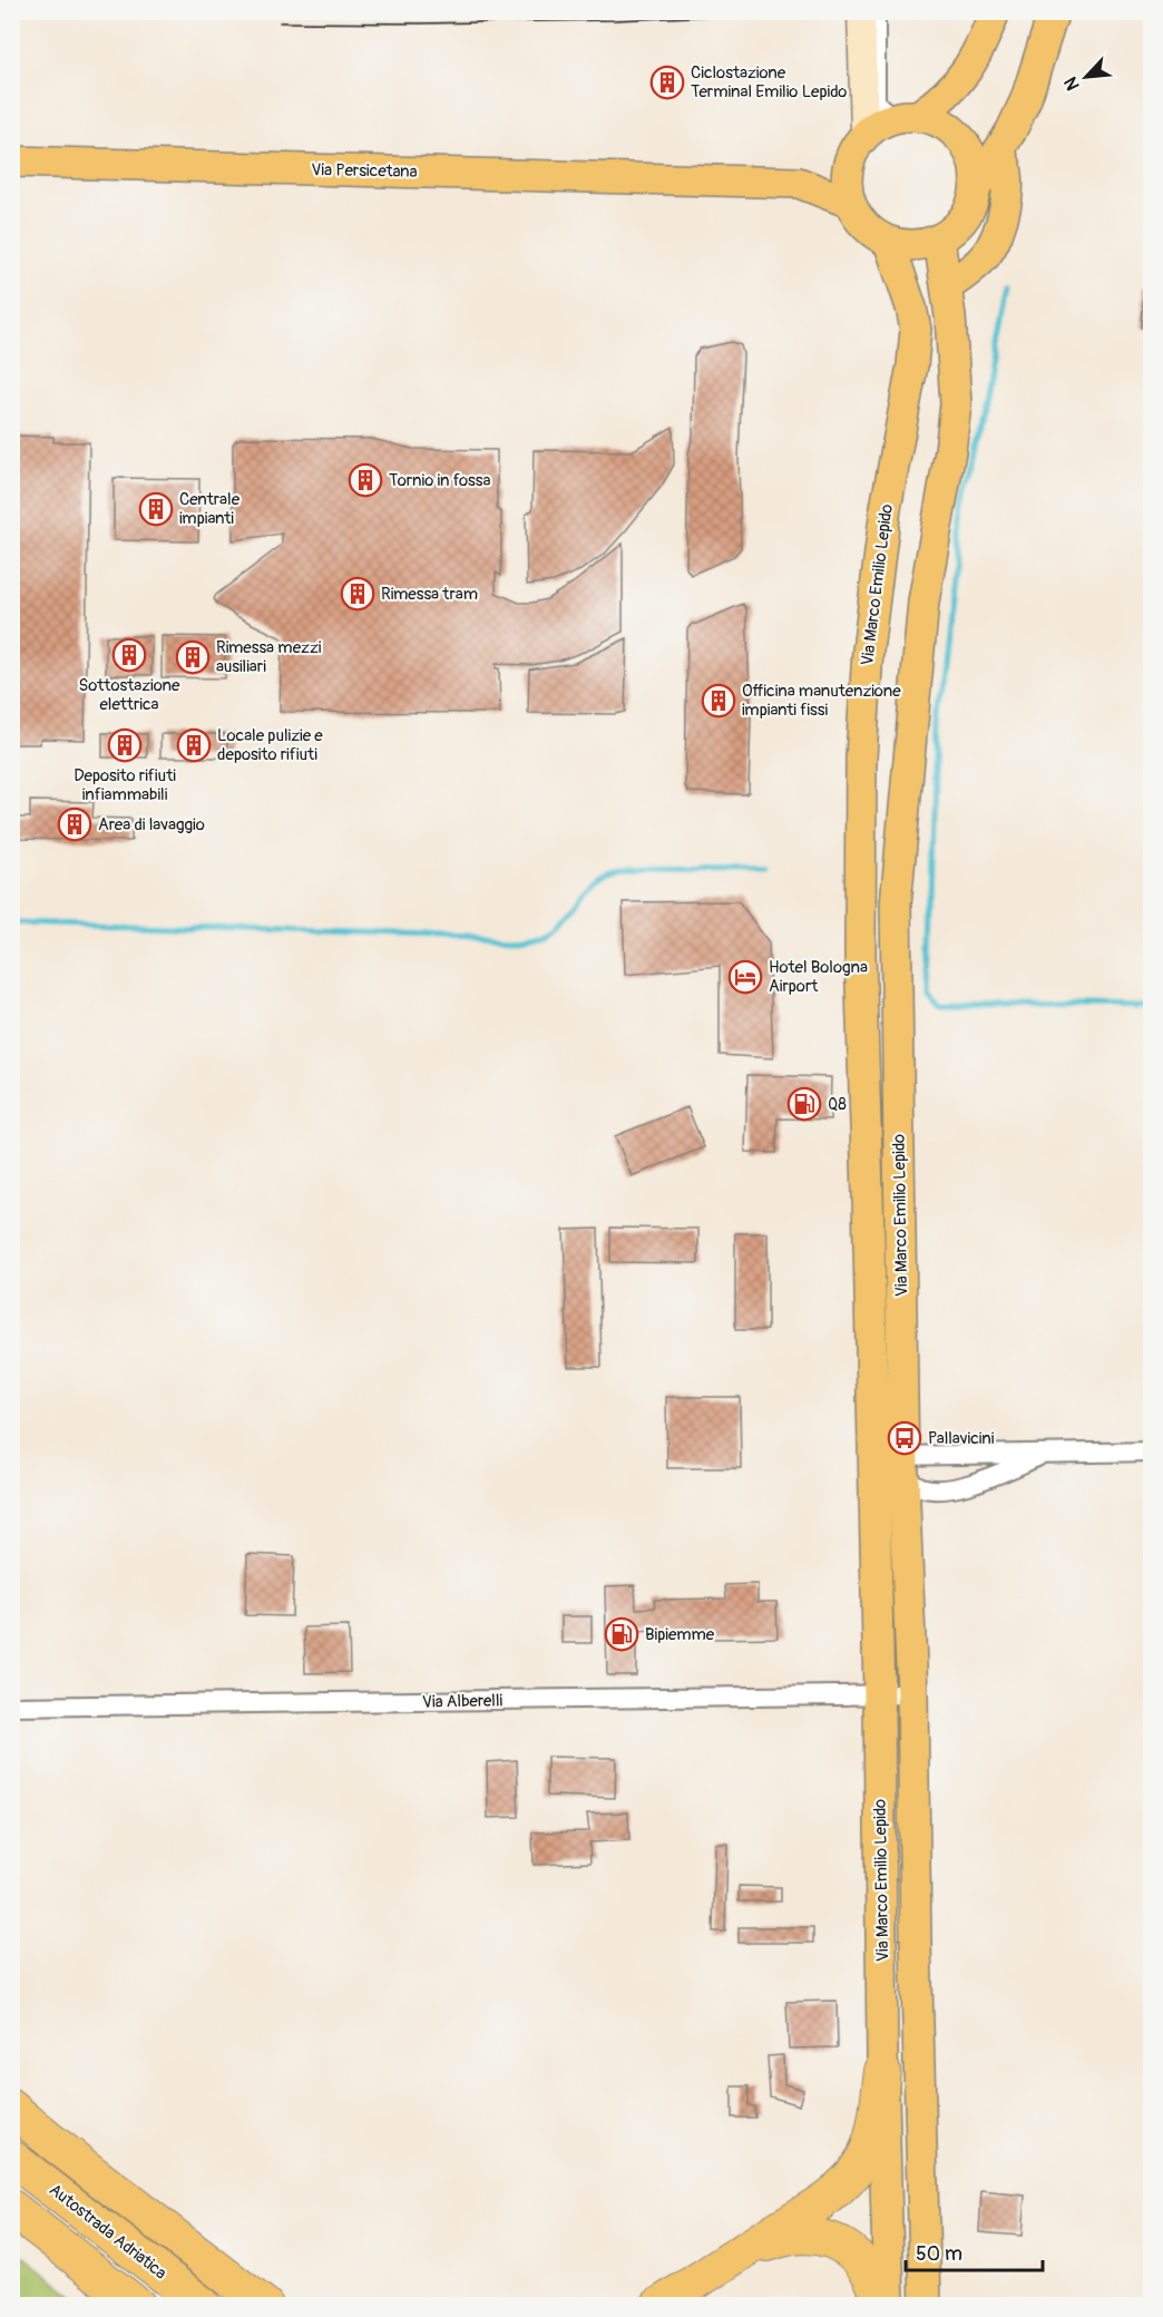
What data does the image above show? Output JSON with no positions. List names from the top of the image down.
{
  "streets": {
    "highway": ["Autostrada Adriatica"],
    "main road": ["Via Persicetana", "Via Marco Emilio Lepido"],
    "street": ["Via Alberelli"]
  },
  "crossings": [
    ["Via Persicetana", "Via Marco Emilio Lepido"],
    ["Via Marco Emilio Lepido", "Via Alberelli"]
  ],
  "places": {
    "building": [
      "Ciclostazione Terminal Emilio Lepido",
      "Tornio in fossa",
      "Centrale impianti",
      "Rimessa tram",
      "Sottostazione elettrica",
      "Rimessa mezzi ausiliari",
      "Officina manutenzione impianti fissi",
      "Deposito rifiuti infiammabili",
      "Locale pulizie e deposito rifiuti",
      "Area di lavaggio"
    ],
    "hotel": ["Hotel Bologna Airport"],
    "fuel station": ["Q8", "Bipiemme"],
    "bus stop": ["Pallavicini"]
  },
  "scale_bar": "50 m",
  "north": "bottom left"
}
